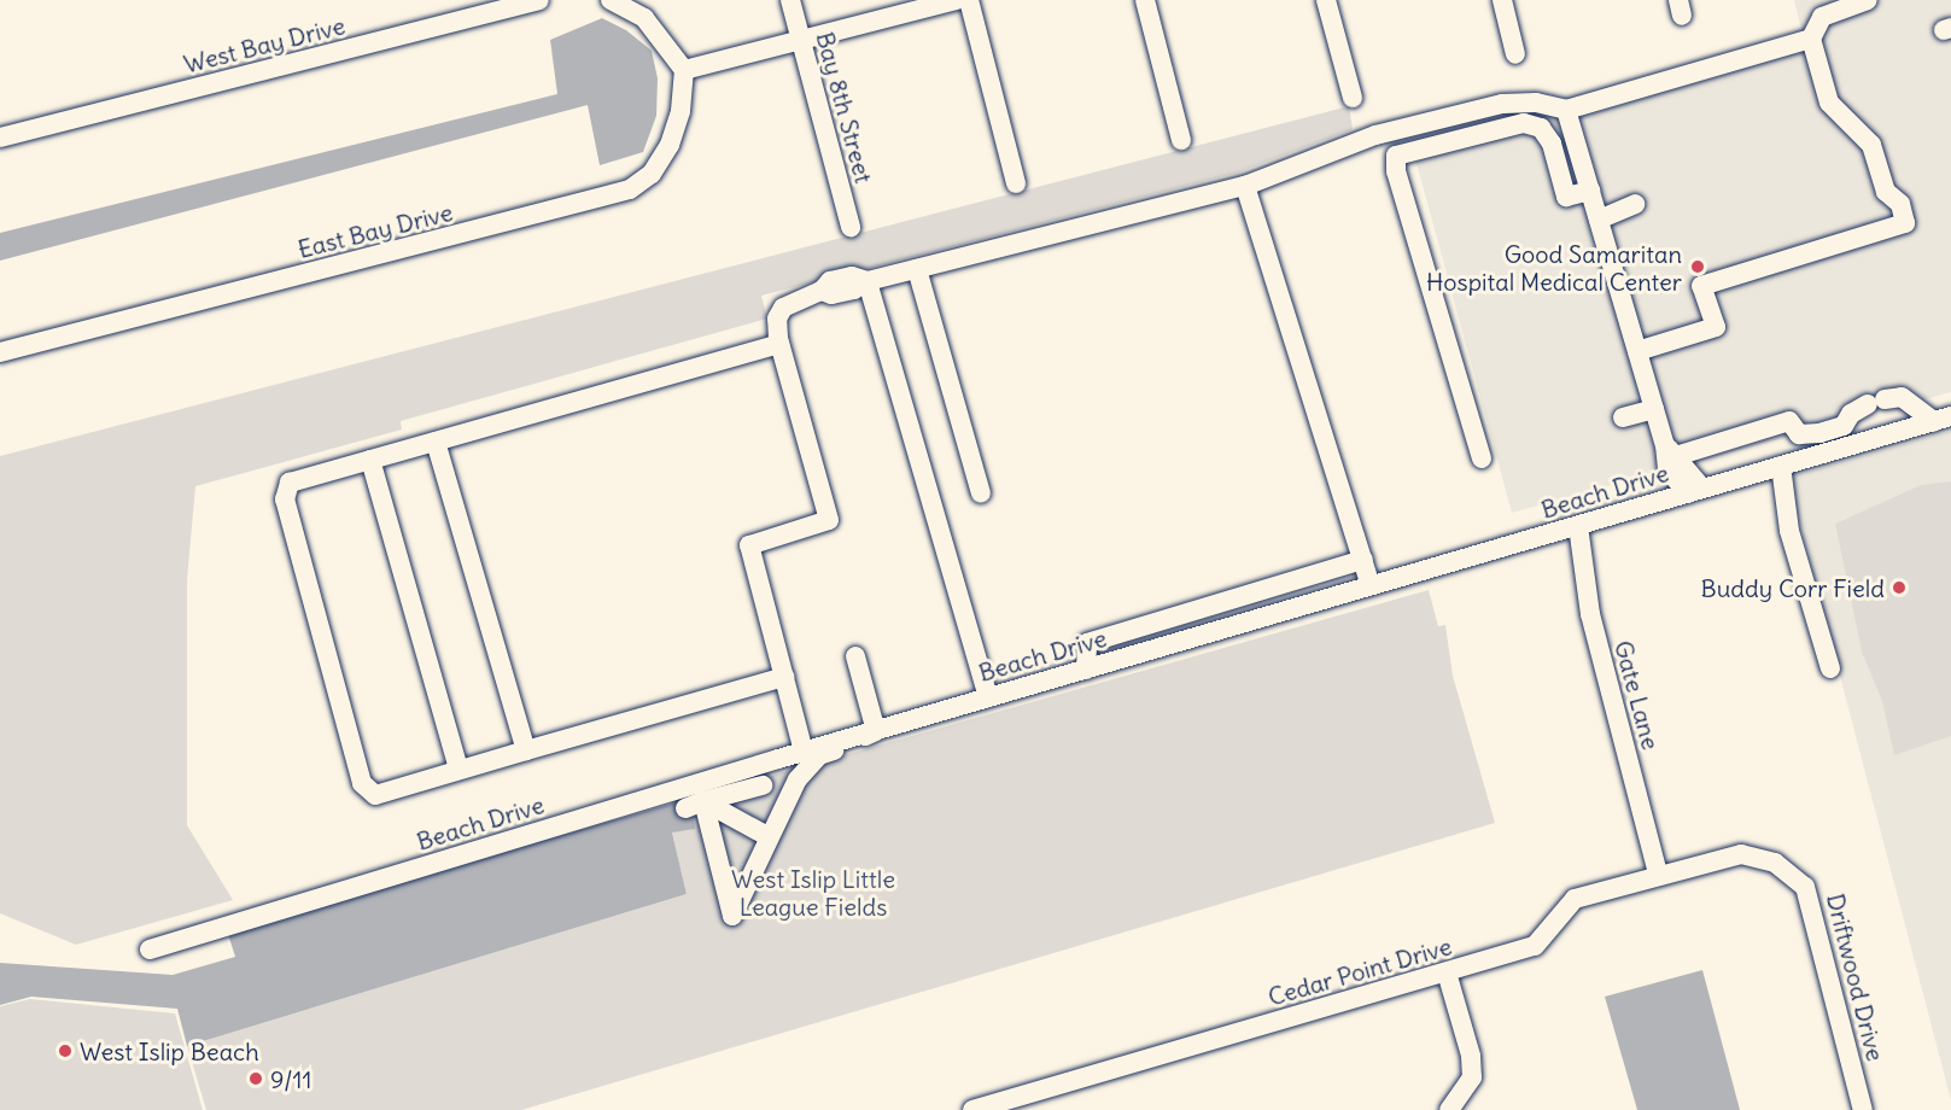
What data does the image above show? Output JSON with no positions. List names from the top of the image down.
{
  "streets": {
    "street": [
      "West Bay Drive",
      "Bay 8th Street",
      "East Bay Drive",
      "Beach Drive",
      "Gate Lane",
      "Cedar Point Drive",
      "Driftwood Drive"
    ]
  },
  "crossings": [
    ["Beach Drive", "Gate Lane"],
    ["Gate Lane", "Cedar Point Drive"],
    ["Cedar Point Drive", "Driftwood Drive"]
  ],
  "parks": ["West Islip Little League Fields"],
  "places": [
    "Good Samaritan Hospital Medical Center",
    "Buddy Corr Field",
    "West Islip Beach",
    "9/11"
  ]
}
